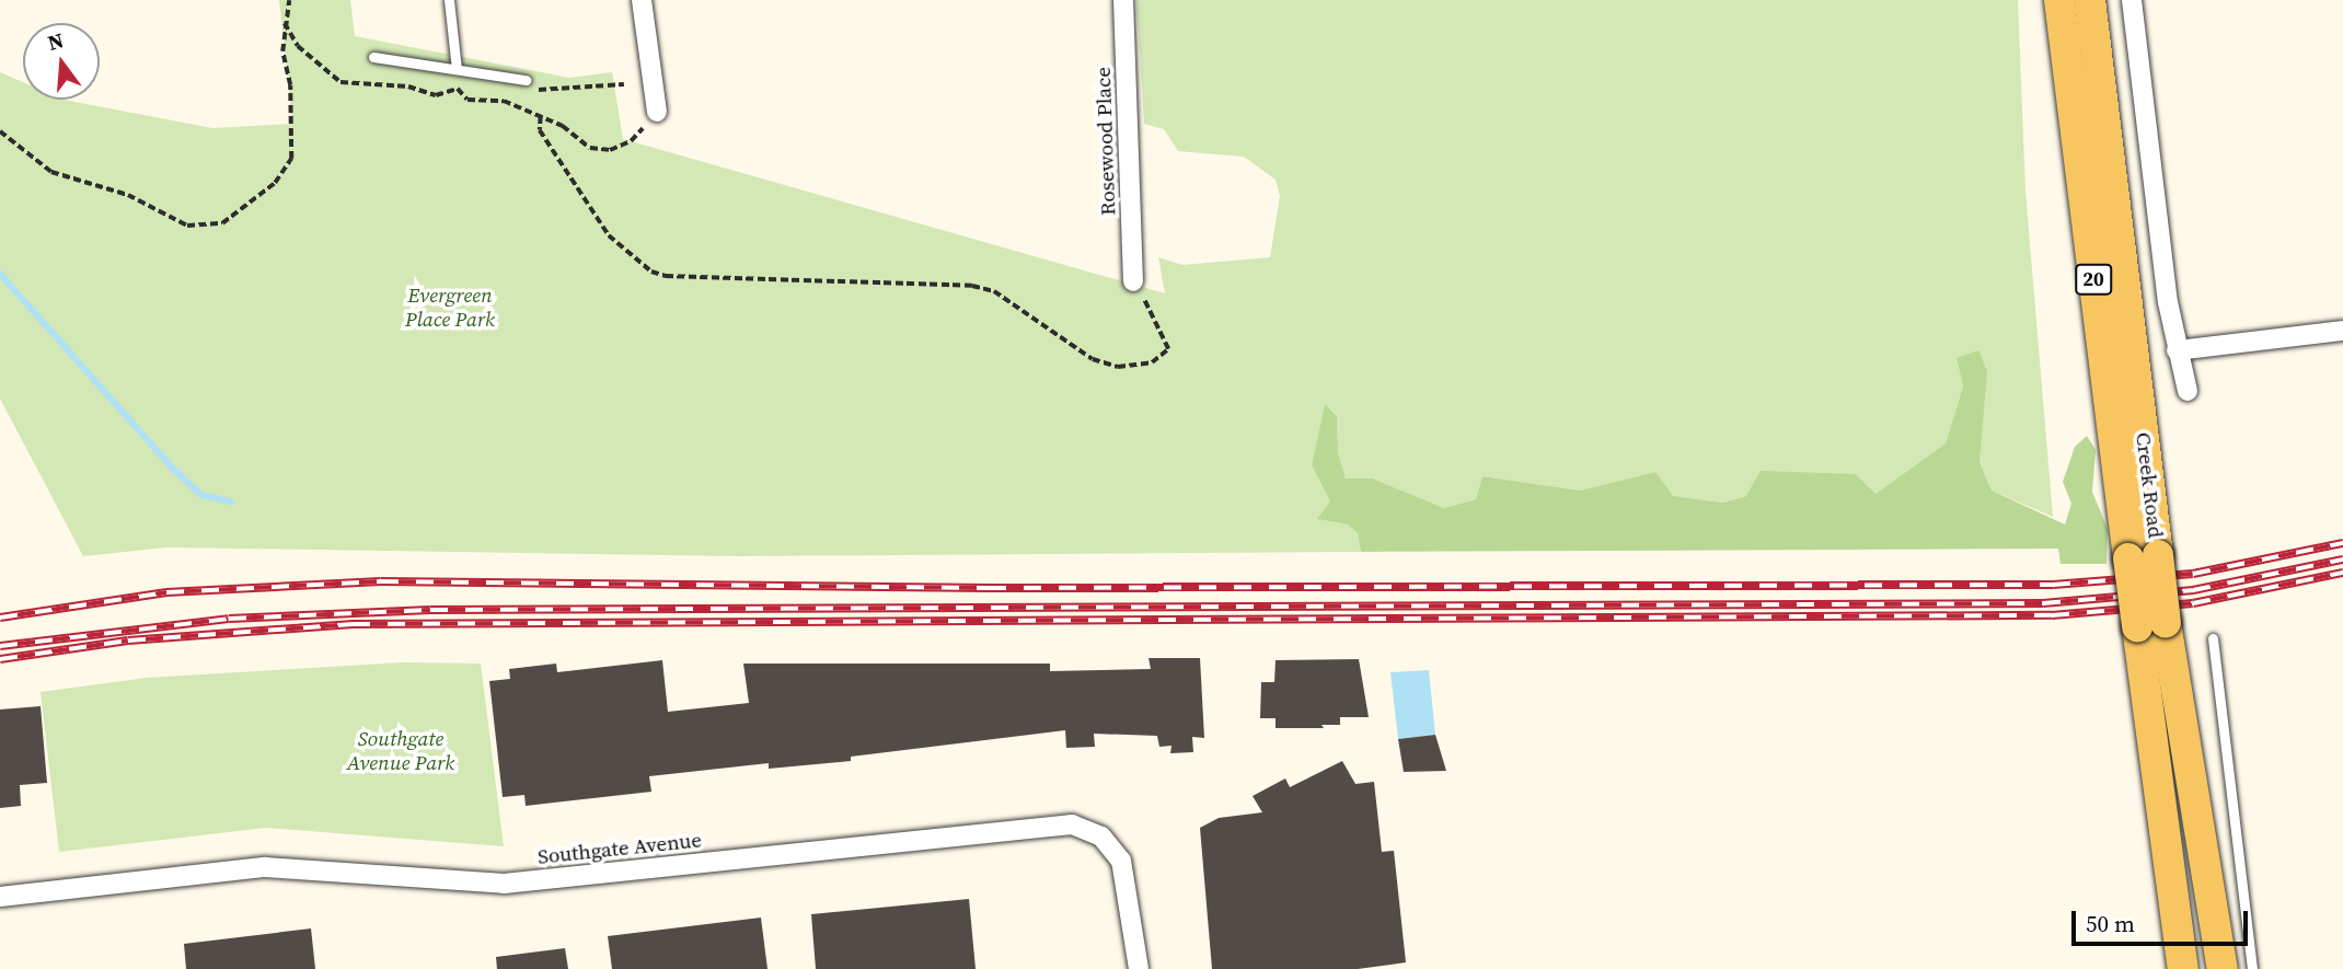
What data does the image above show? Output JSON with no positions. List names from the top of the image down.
{
  "streets": {
    "main road": ["20", "Creek Road"],
    "street": ["Rosewood Place", "Southgate Avenue"]
  },
  "parks": ["Evergreen Place Park", "Southgate Avenue Park"],
  "scale_bar": "50 m",
  "north": "top"
}
